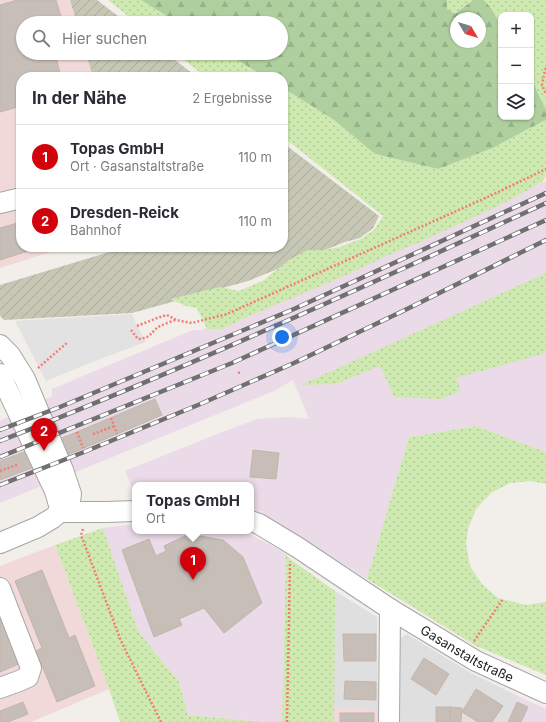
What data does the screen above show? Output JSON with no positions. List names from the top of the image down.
{
  "streets": {
    "street": ["Gasanstaltstraße"]
  },
  "north": "bottom right",
  "page": {
    "map_buttons": ["+", "−"],
    "search": "Hier suchen",
    "heading": ["In der Nähe", "2 Ergebnisse"],
    "list": [
      {
        "mark": "1",
        "name": "Topas GmbH",
        "note": "Ort · Gasanstaltstraße",
        "value": "110 m"
      },
      {
        "mark": "2",
        "name": "Dresden-Reick",
        "note": "Bahnhof",
        "value": "110 m"
      }
    ],
    "pins": ["2", "1"],
    "popup": ["Topas GmbH", "Ort"]
  }
}
